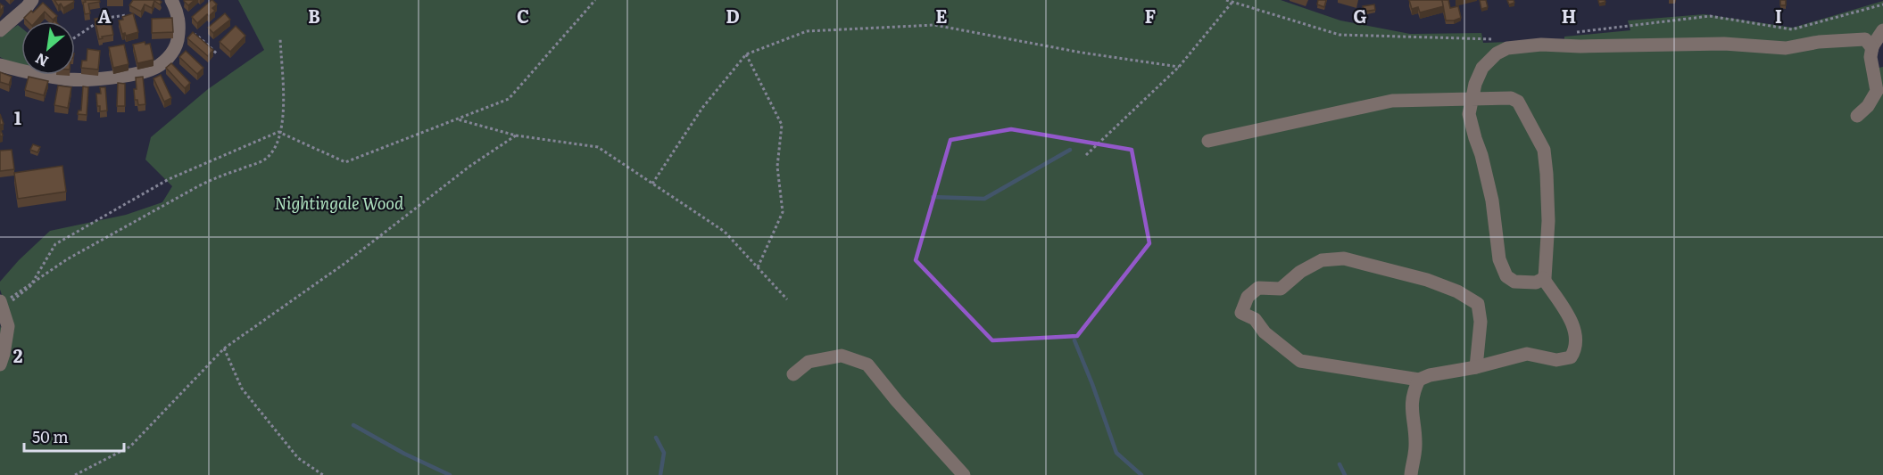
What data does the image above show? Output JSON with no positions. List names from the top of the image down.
{
  "parks": ["Nightingale Wood"],
  "scale_bar": "50 m",
  "north": "bottom left",
  "grid": {
    "columns": [
      "A",
      "B",
      "C",
      "D",
      "E",
      "F",
      "G",
      "H",
      "I"
    ],
    "rows": ["1", "2"]
  }
}
